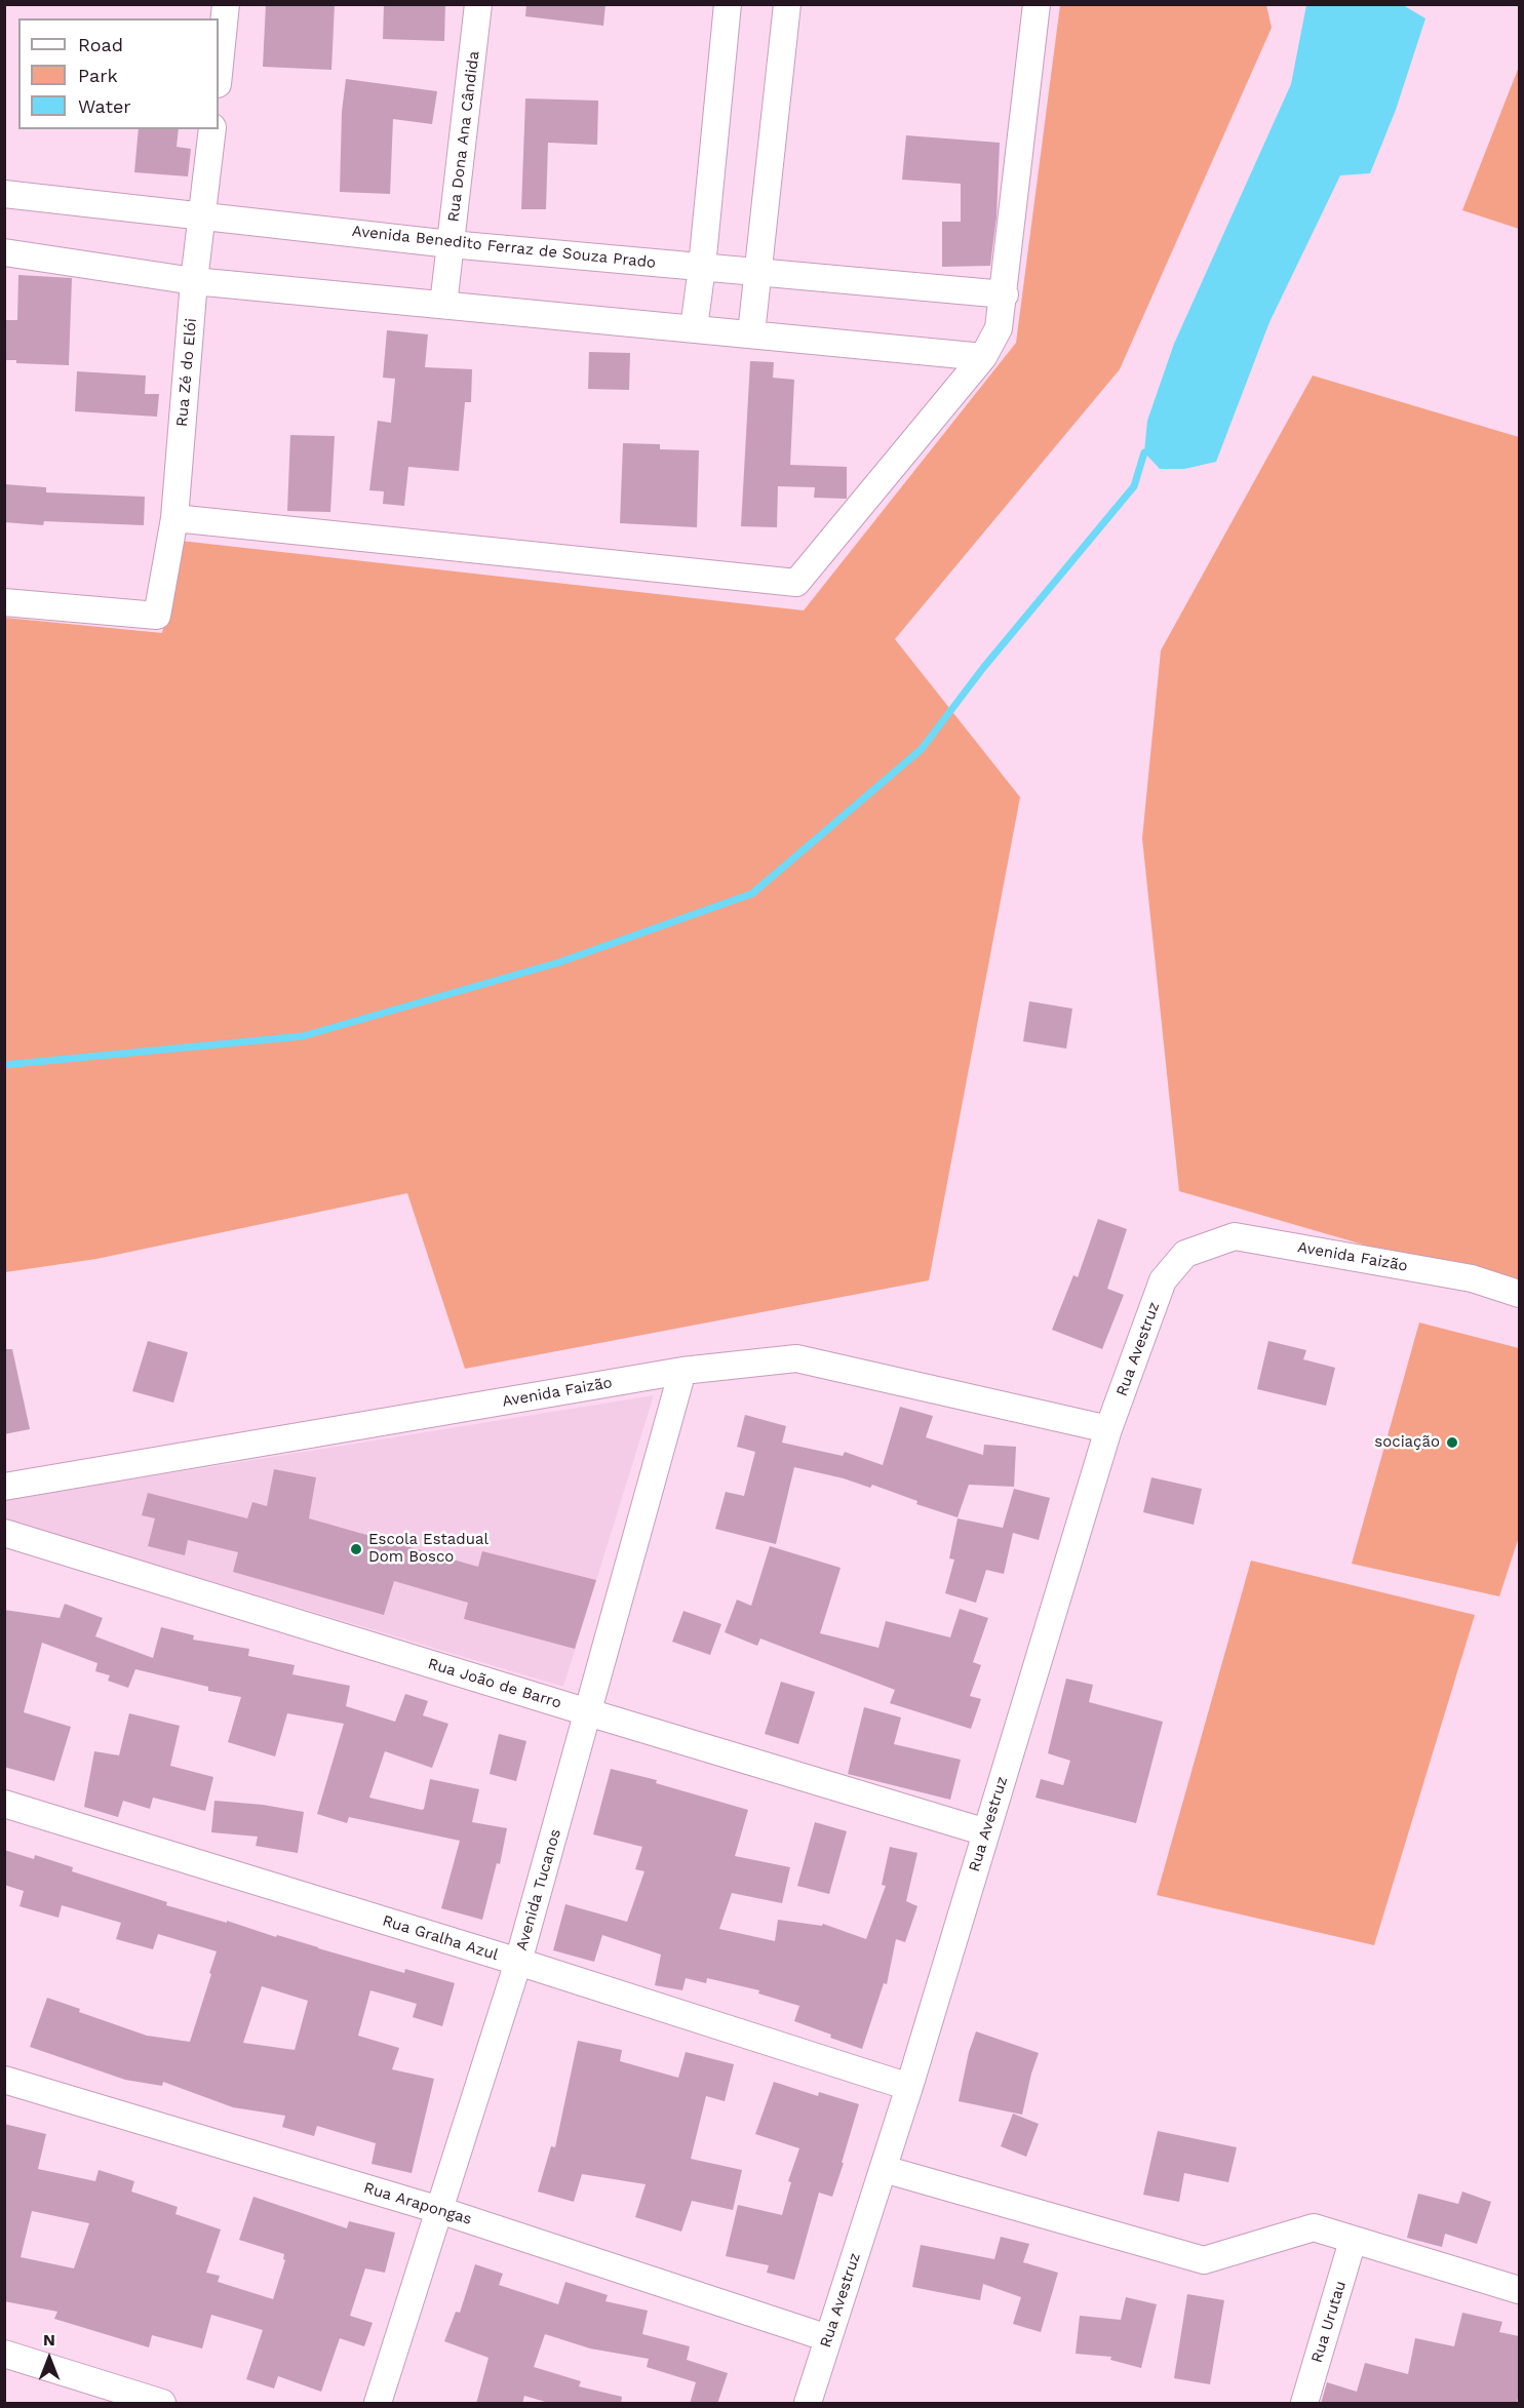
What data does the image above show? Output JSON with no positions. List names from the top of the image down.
{
  "streets": {
    "street": [
      "Rua Dona Ana Cândida",
      "Avenida Benedito Ferraz de Souza Prado",
      "Rua Zé do Elói",
      "Avenida Faizão",
      "Rua Avestruz",
      "Rua João de Barro",
      "Avenida Tucanos",
      "Rua Gralha Azul",
      "Rua Arapongas",
      "Rua Urutau"
    ]
  },
  "crossings": [
    ["Rua Dona Ana Cândida", "Avenida Benedito Ferraz de Souza Prado"],
    ["Avenida Benedito Ferraz de Souza Prado", "Rua Zé do Elói"],
    ["Avenida Faizão", "Rua Avestruz"],
    ["Avenida Faizão", "Avenida Tucanos"],
    ["Rua Avestruz", "Rua João de Barro"],
    ["Rua Avestruz", "Rua Gralha Azul"],
    ["Rua Avestruz", "Rua Arapongas"],
    ["Rua João de Barro", "Avenida Tucanos"],
    ["Avenida Tucanos", "Rua Gralha Azul"],
    ["Avenida Tucanos", "Rua Arapongas"]
  ],
  "places": ["sociação", "Escola Estadual Dom Bosco"],
  "legend": ["Road", "Park", "Water"],
  "north": "top"
}
